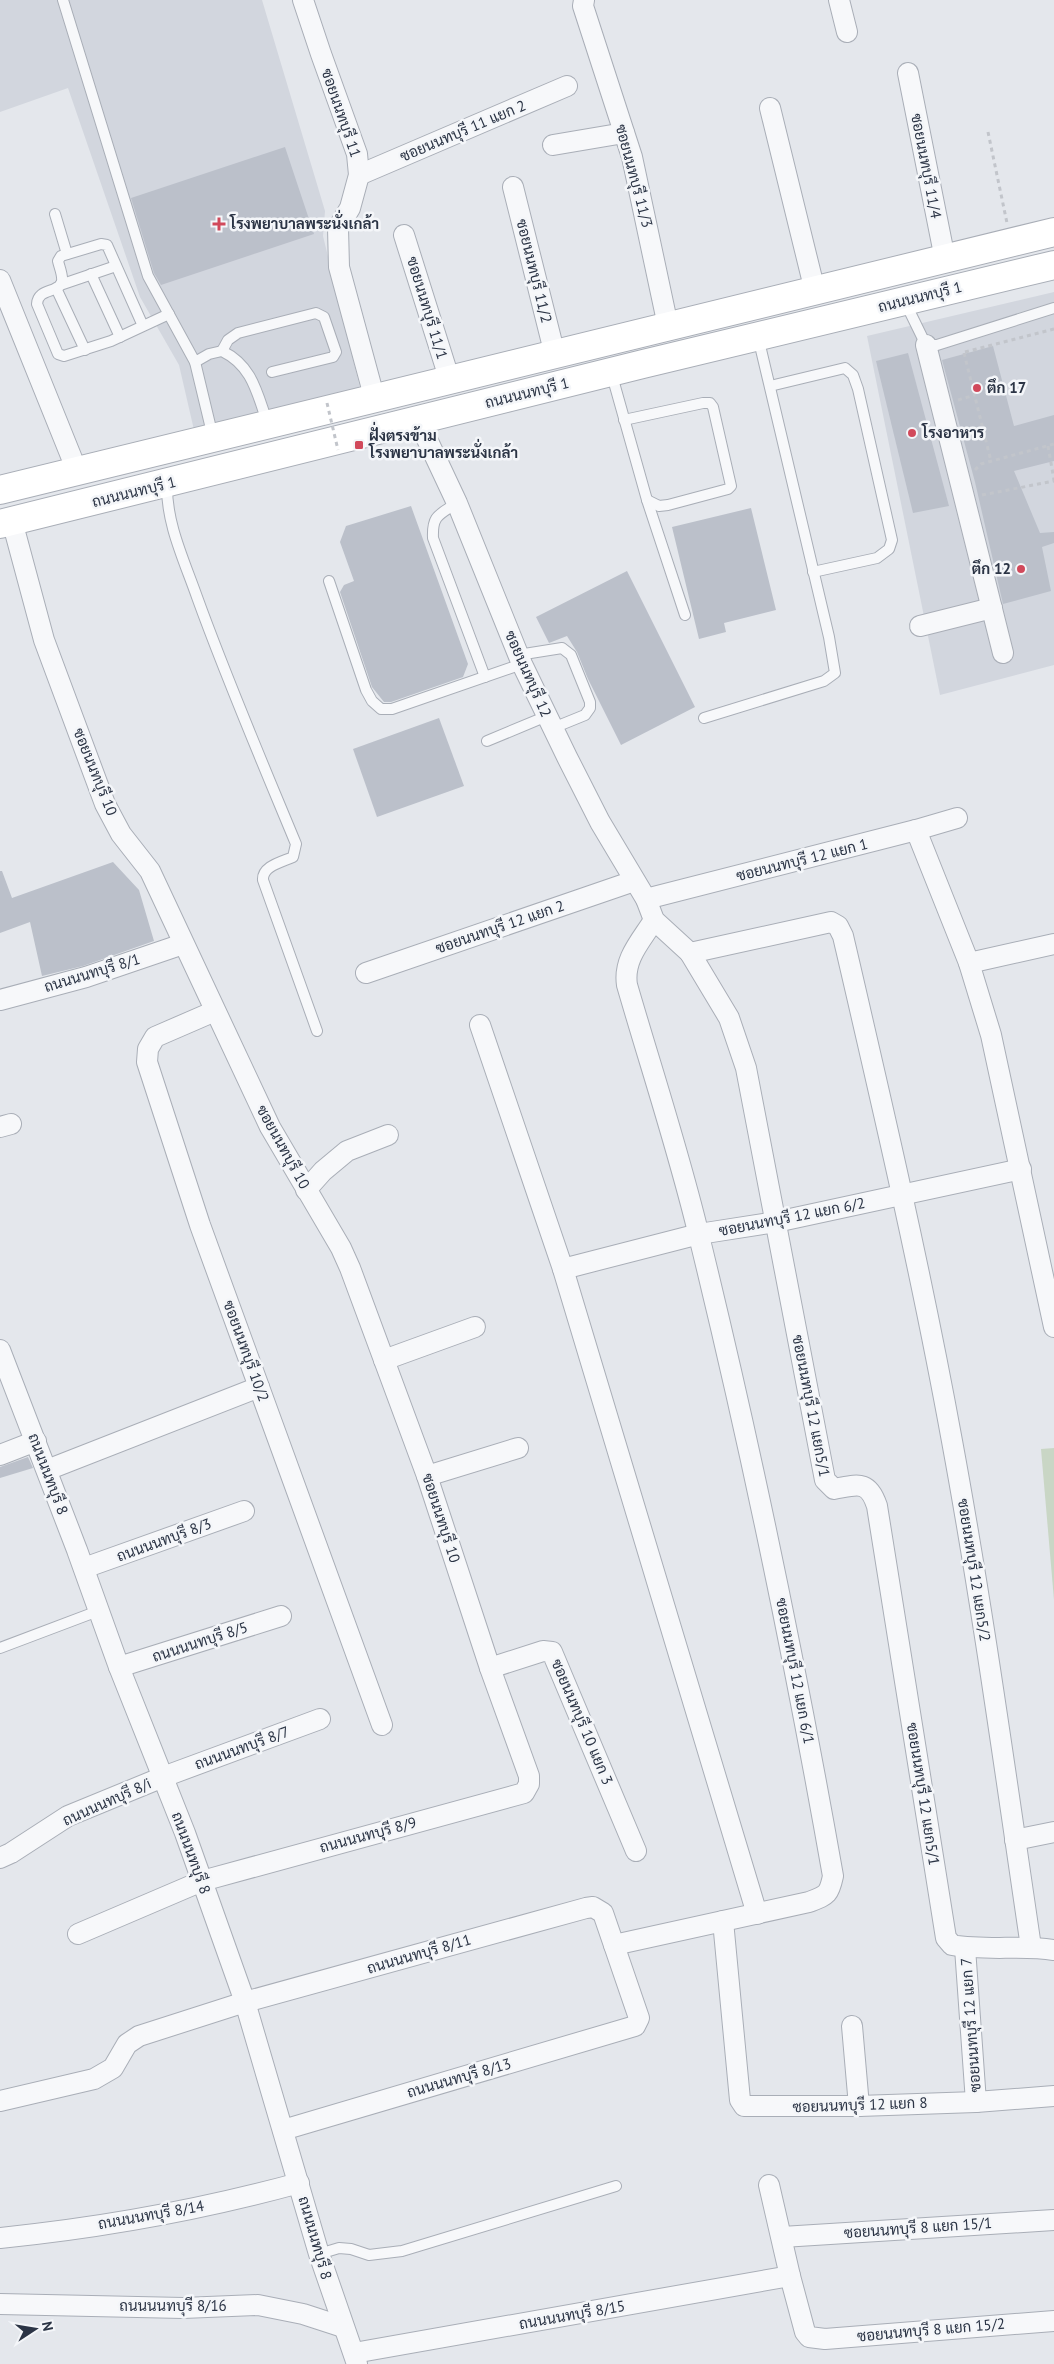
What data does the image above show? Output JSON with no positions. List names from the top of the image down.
{
  "streets": {
    "main road": ["ถนนนนทบุรี 1"],
    "street": [
      "ซอยนนทบุรี 11",
      "ซอยนนทบุรี 11 แยก 2",
      "ซอยนนทบุรี 11/4",
      "ซอยนนทบุรี 11/3",
      "ซอยนนทบุรี 11/2",
      "ซอยนนทบุรี 11/1",
      "ซอยนนทบุรี 12",
      "ซอยนนทบุรี 10",
      "ซอยนนทบุรี 12 แยก 1",
      "ซอยนนทบุรี 12 แยก 2",
      "ถนนนนทบุรี 8/1",
      "ซอยนนทบุรี 12 แยก 6/2",
      "ซอยนนทบุรี 10/2",
      "ซอยนนทบุรี 12 แยก5/1",
      "ถนนนนทบุรี 8",
      "ถนนนนทบุรี 8/3",
      "ซอยนนทบุรี 12 แยก5/2",
      "ถนนนนทบุรี 8/5",
      "ซอยนนทบุรี 12 แยก 6/1",
      "ซอยนนทบุรี 10 แยก 3",
      "ถนนนนทบุรี 8/7",
      "ถนนนนทบุรี 8/i",
      "ถนนนนทบุรี 8/9",
      "ถนนนนทบุรี 8/11",
      "ซอยนนทบุรี 12 แยก 7",
      "ถนนนนทบุรี 8/13",
      "ซอยนนทบุรี 12 แยก 8",
      "ถนนนนทบุรี 8/14",
      "ซอยนนทบุรี 8 แยก 15/1",
      "ถนนนนทบุรี 8/16",
      "ถนนนนทบุรี 8/15",
      "ซอยนนทบุรี 8 แยก 15/2"
    ]
  },
  "crossings": [
    ["ซอยนนทบุรี 11", "ซอยนนทบุรี 11 แยก 2"],
    ["ซอยนนทบุรี 11", "ถนนนนทบุรี 1"],
    ["ซอยนนทบุรี 11/4", "ถนนนนทบุรี 1"],
    ["ซอยนนทบุรี 11/3", "ถนนนนทบุรี 1"],
    ["ซอยนนทบุรี 11/2", "ถนนนนทบุรี 1"],
    ["ถนนนนทบุรี 1", "ซอยนนทบุรี 11/1"],
    ["ถนนนนทบุรี 1", "ซอยนนทบุรี 12"],
    ["ถนนนนทบุรี 1", "ซอยนนทบุรี 10"],
    ["ซอยนนทบุรี 12", "ซอยนนทบุรี 12 แยก 1"],
    ["ซอยนนทบุรี 12", "ซอยนนทบุรี 12 แยก 2"],
    ["ซอยนนทบุรี 12", "ซอยนนทบุรี 12 แยก5/1"],
    ["ซอยนนทบุรี 10", "ถนนนนทบุรี 8/1"],
    ["ซอยนนทบุรี 10", "ซอยนนทบุรี 10/2"],
    ["ซอยนนทบุรี 10", "ซอยนนทบุรี 10 แยก 3"],
    ["ซอยนนทบุรี 10", "ถนนนนทบุรี 8/9"],
    ["ซอยนนทบุรี 12 แยก 6/2", "ซอยนนทบุรี 12 แยก5/1"],
    ["ซอยนนทบุรี 12 แยก 6/2", "ซอยนนทบุรี 12 แยก5/2"],
    ["ซอยนนทบุรี 12 แยก 6/2", "ซอยนนทบุรี 12 แยก 6/1"],
    ["ซอยนนทบุรี 12 แยก5/1", "ซอยนนทบุรี 12 แยก5/2"],
    ["ซอยนนทบุรี 12 แยก5/1", "ซอยนนทบุรี 12 แยก 7"],
    ["ถนนนนทบุรี 8", "ถนนนนทบุรี 8/3"],
    ["ถนนนนทบุรี 8", "ถนนนนทบุรี 8/5"],
    ["ถนนนนทบุรี 8", "ถนนนนทบุรี 8/7"],
    ["ถนนนนทบุรี 8", "ถนนนนทบุรี 8/i"],
    ["ถนนนนทบุรี 8", "ถนนนนทบุรี 8/9"],
    ["ถนนนนทบุรี 8", "ถนนนนทบุรี 8/11"],
    ["ถนนนนทบุรี 8", "ถนนนนทบุรี 8/13"],
    ["ถนนนนทบุรี 8", "ถนนนนทบุรี 8/14"],
    ["ถนนนนทบุรี 8", "ถนนนนทบุรี 8/16"],
    ["ถนนนนทบุรี 8", "ถนนนนทบุรี 8/15"],
    ["ซอยนนทบุรี 12 แยก 6/1", "ถนนนนทบุรี 8/11"],
    ["ซอยนนทบุรี 12 แยก 6/1", "ถนนนนทบุรี 8/13"],
    ["ซอยนนทบุรี 12 แยก 6/1", "ซอยนนทบุรี 12 แยก 8"],
    ["ถนนนนทบุรี 8/7", "ถนนนนทบุรี 8/i"],
    ["ถนนนนทบุรี 8/11", "ถนนนนทบุรี 8/13"],
    ["ซอยนนทบุรี 12 แยก 7", "ซอยนนทบุรี 12 แยก 8"],
    ["ถนนนนทบุรี 8/15", "ซอยนนทบุรี 8 แยก 15/2"]
  ],
  "places": {
    "health": ["โรงพยาบาลพระนั่งเกล้า"],
    "other": ["ตึก 17", "โรงอาหาร", "ตึก 12"],
    "transit": ["ฝั่งตรงข้าม โรงพยาบาลพระนั่งเกล้า"]
  },
  "north": "right"
}
